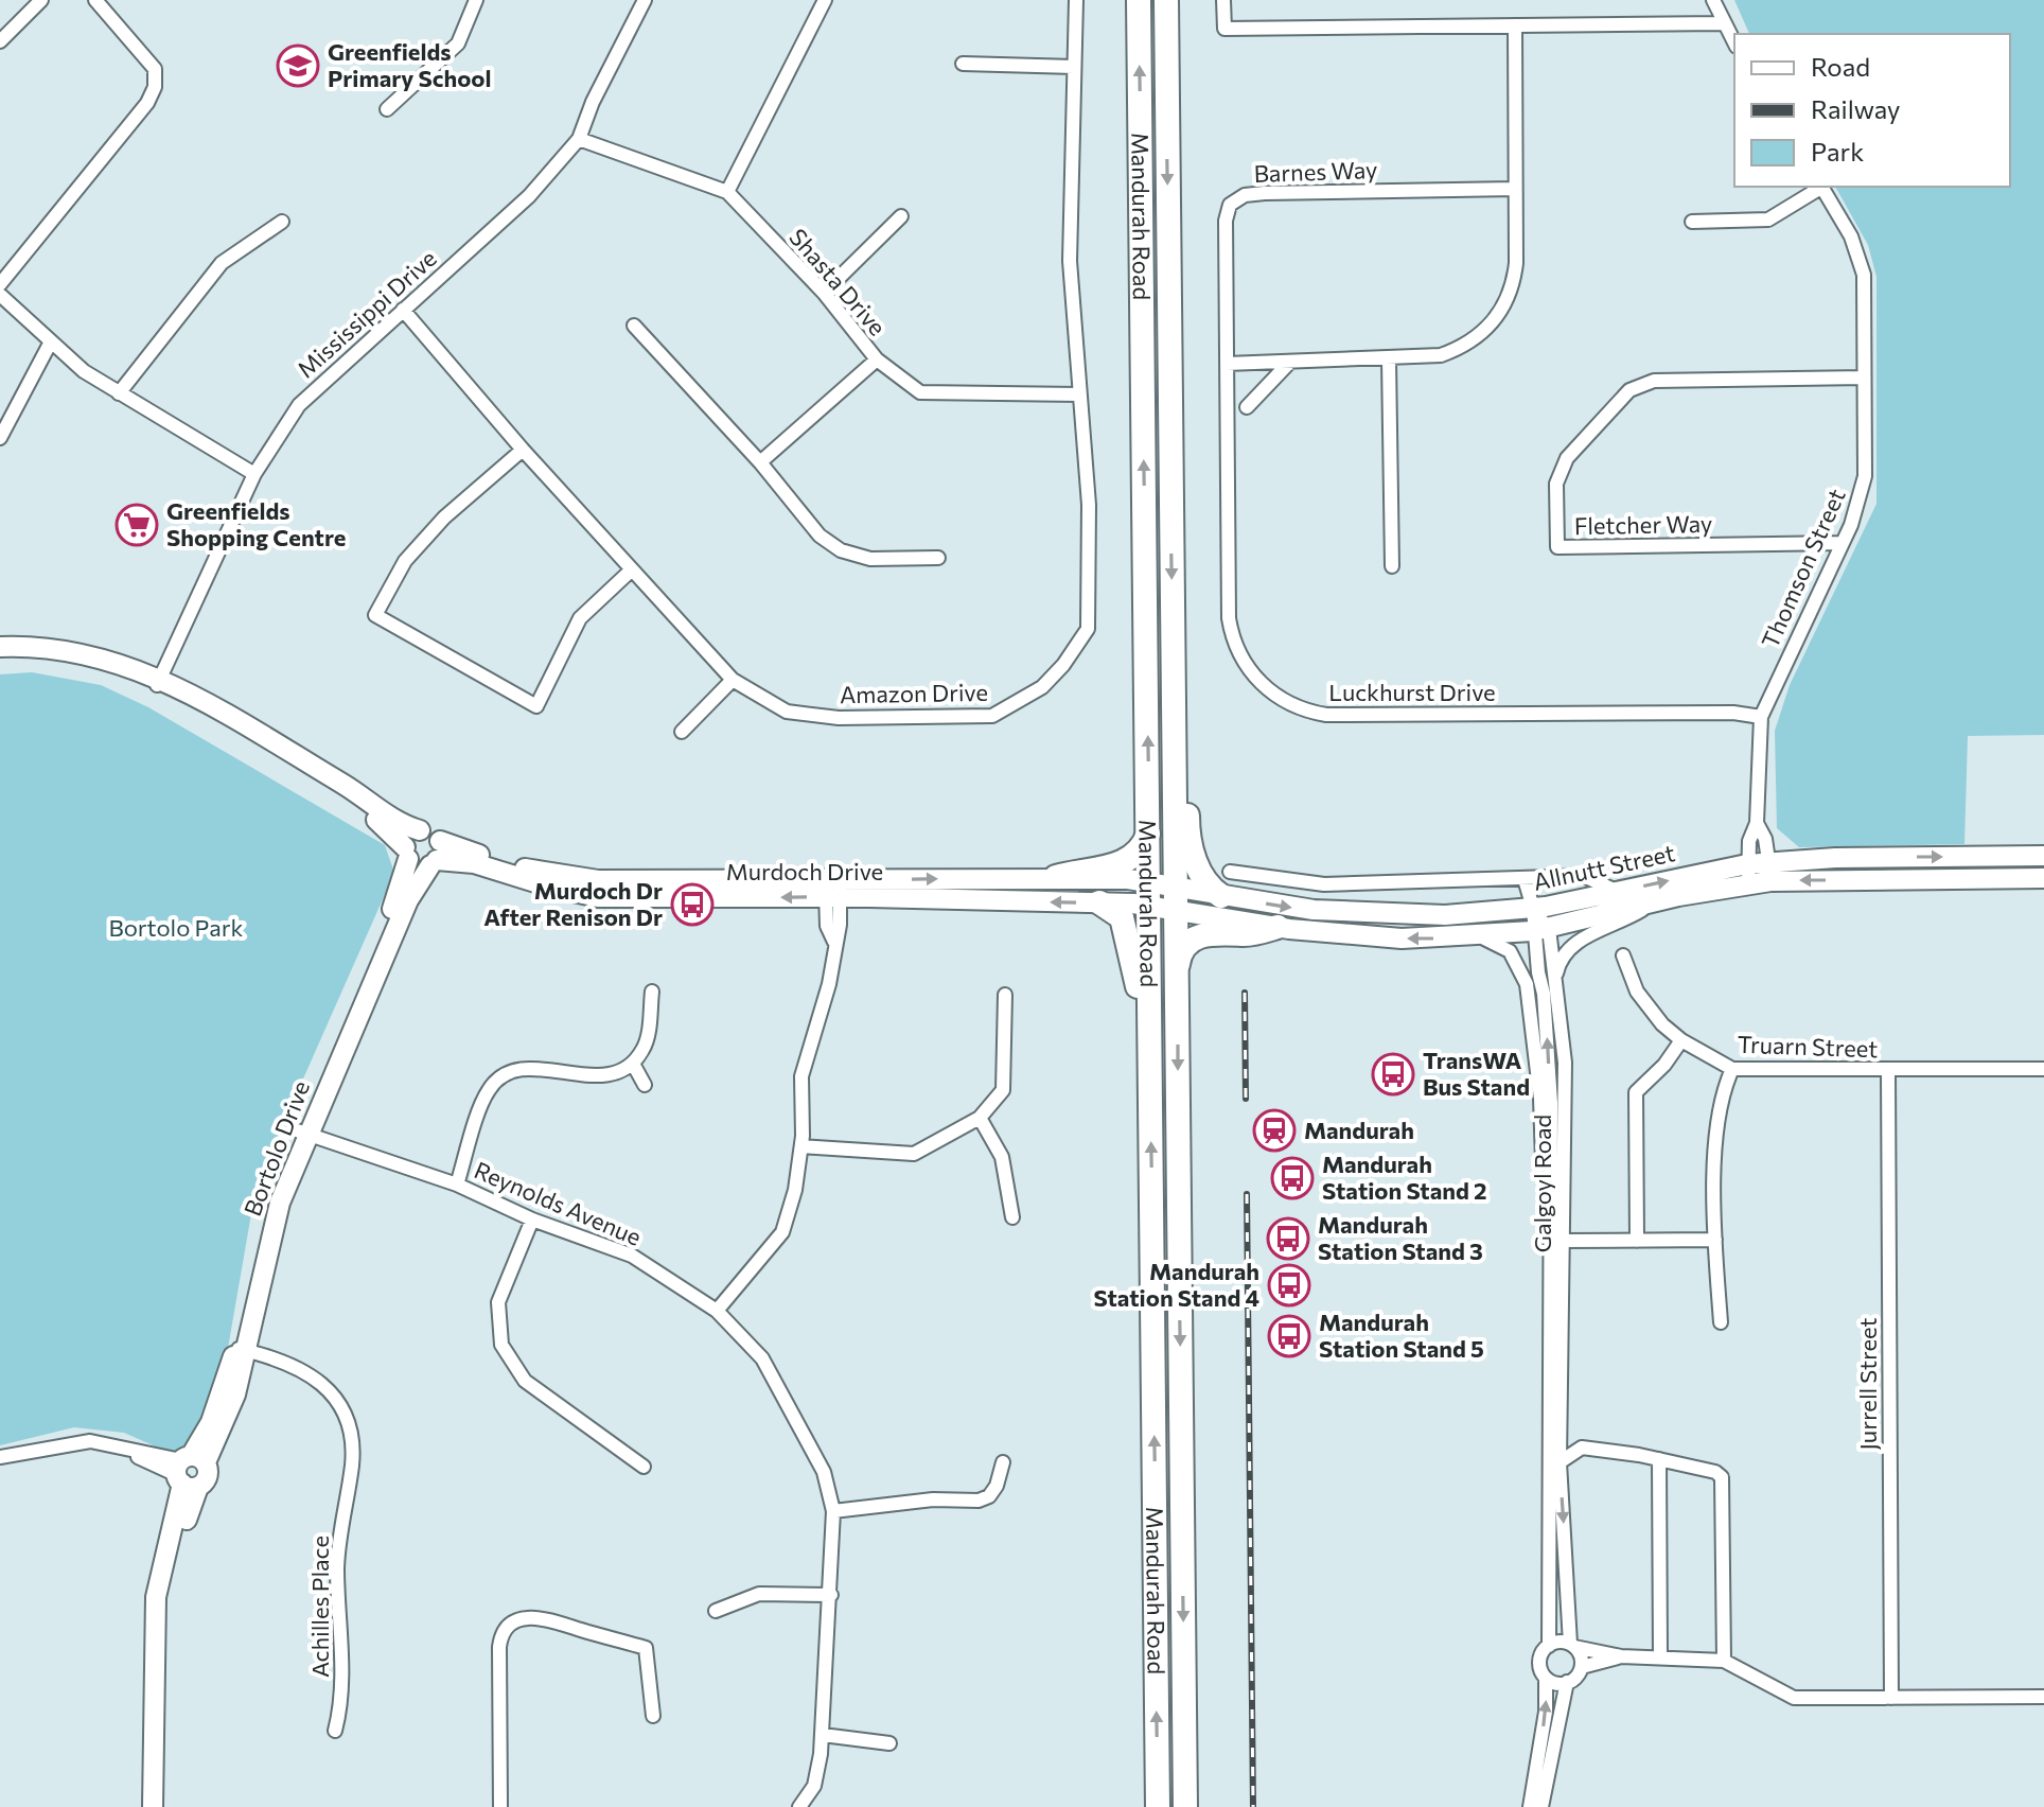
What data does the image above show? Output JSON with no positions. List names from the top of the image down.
{
  "streets": {
    "highway": ["Mandurah Road"],
    "main road": ["Allnutt Street", "Murdoch Drive", "Bortolo Drive"],
    "street": [
      "Barnes Way",
      "Shasta Drive",
      "Mississippi Drive",
      "Fletcher Way",
      "Thomson Street",
      "Luckhurst Drive",
      "Amazon Drive",
      "Truarn Street",
      "Galgoyl Road",
      "Reynolds Avenue",
      "Jurrell Street",
      "Achilles Place"
    ]
  },
  "crossings": [
    ["Barnes Way", "Luckhurst Drive"],
    ["Mandurah Road", "Allnutt Street"],
    ["Mandurah Road", "Murdoch Drive"],
    ["Shasta Drive", "Mississippi Drive"],
    ["Shasta Drive", "Amazon Drive"],
    ["Mississippi Drive", "Amazon Drive"],
    ["Mississippi Drive", "Murdoch Drive"],
    ["Fletcher Way", "Thomson Street"],
    ["Thomson Street", "Luckhurst Drive"],
    ["Thomson Street", "Allnutt Street"],
    ["Allnutt Street", "Murdoch Drive"],
    ["Allnutt Street", "Galgoyl Road"],
    ["Murdoch Drive", "Bortolo Drive"],
    ["Truarn Street", "Jurrell Street"],
    ["Bortolo Drive", "Reynolds Avenue"],
    ["Bortolo Drive", "Achilles Place"]
  ],
  "parks": ["Bortolo Park"],
  "places": {
    "school or university": ["Greenfields Primary School"],
    "supermarket": ["Greenfields Shopping Centre"],
    "bus stop": [
      "Murdoch Dr After Renison Dr",
      "TransWA Bus Stand",
      "Mandurah Station Stand 2",
      "Mandurah Station Stand 3",
      "Mandurah Station Stand 4",
      "Mandurah Station Stand 5"
    ],
    "station": ["Mandurah"]
  },
  "legend": ["Road", "Railway", "Park"]
}
